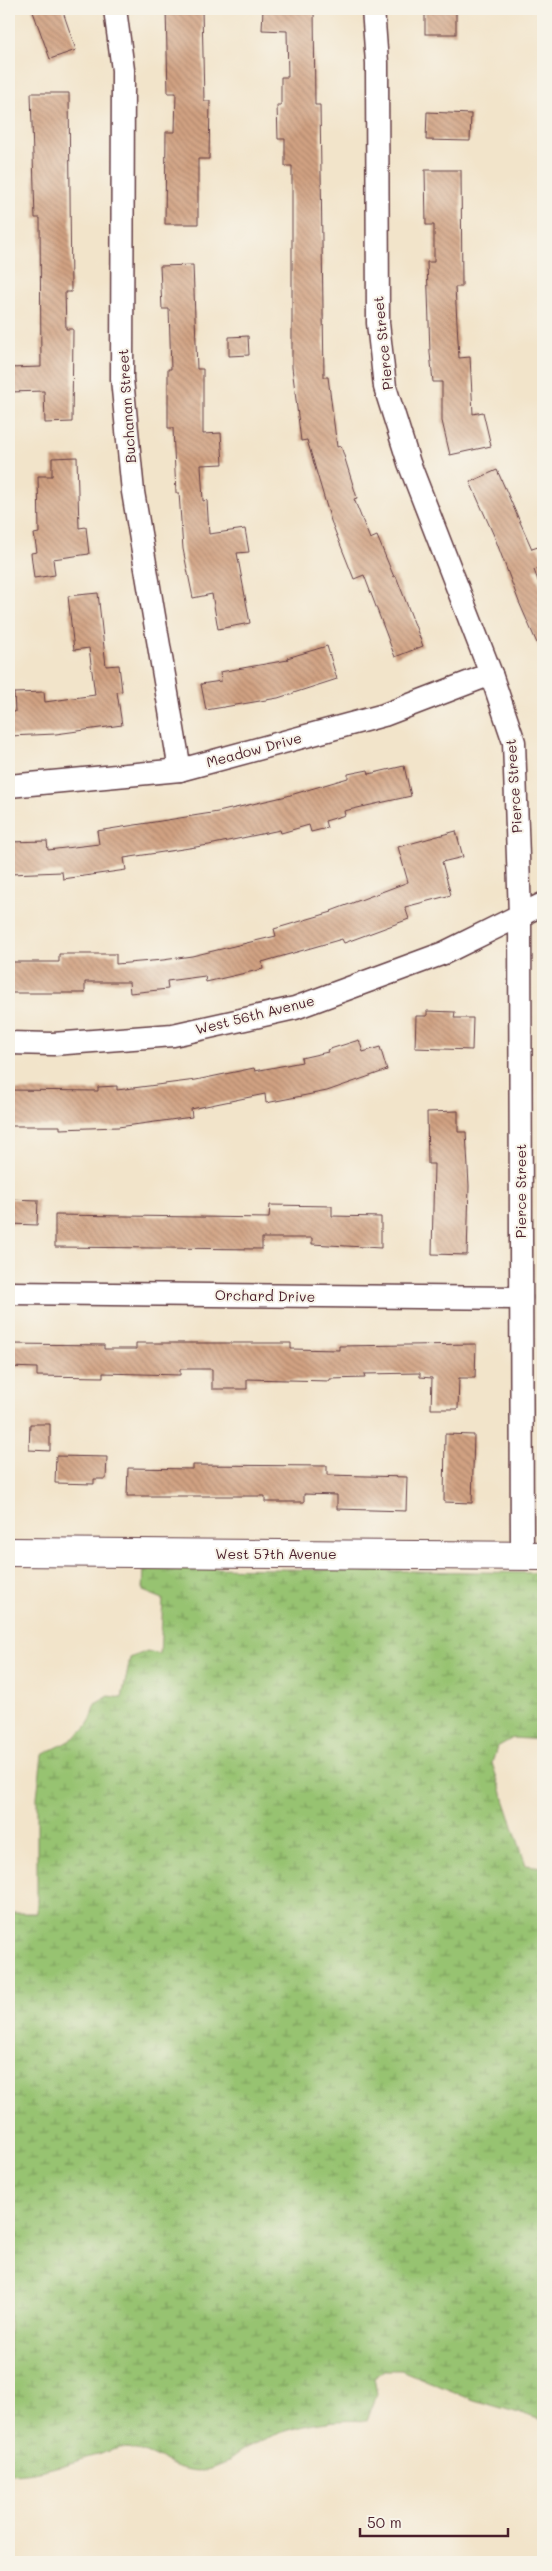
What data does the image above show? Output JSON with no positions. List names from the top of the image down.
{
  "streets": {
    "street": [
      "Pierce Street",
      "Buchanan Street",
      "Meadow Drive",
      "West 56th Avenue",
      "Orchard Drive",
      "West 57th Avenue"
    ]
  },
  "crossings": [
    ["Pierce Street", "Meadow Drive"],
    ["Pierce Street", "West 56th Avenue"],
    ["Pierce Street", "Orchard Drive"],
    ["Pierce Street", "West 57th Avenue"],
    ["Buchanan Street", "Meadow Drive"]
  ],
  "scale_bar": "50 m"
}
